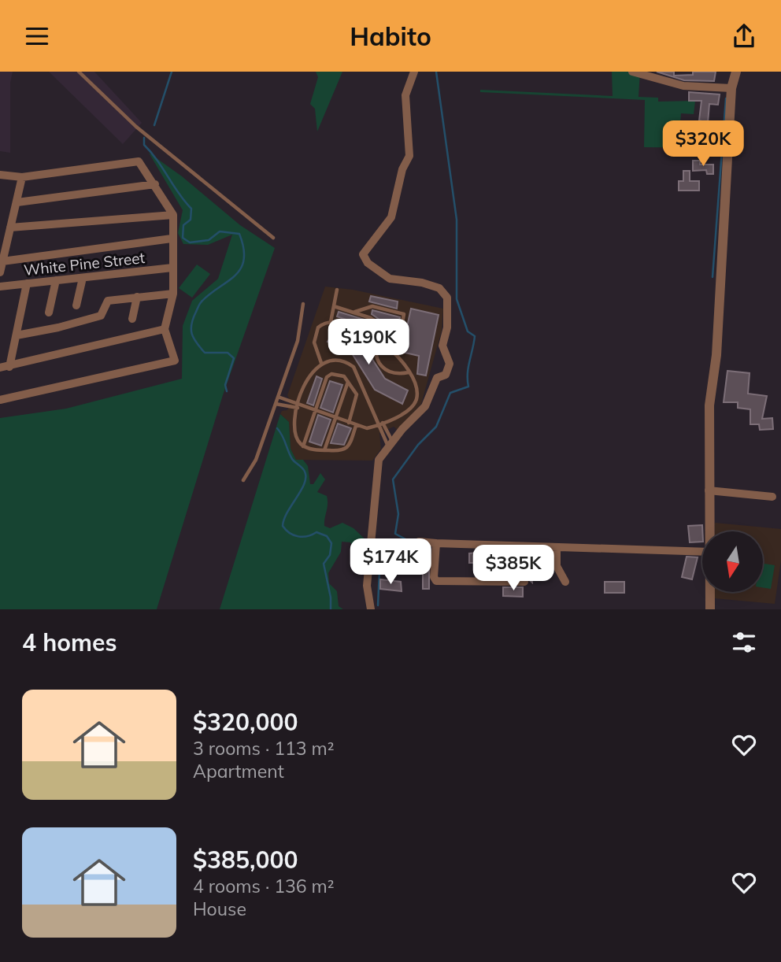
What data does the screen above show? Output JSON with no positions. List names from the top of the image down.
{
  "streets": {
    "street": ["White Pine Street"]
  },
  "north": "bottom",
  "page": {
    "header": "Habito",
    "price": [
      "$320K",
      "$190K",
      "$174K",
      "$385K"
    ],
    "heading": "4 homes",
    "list": [
      {
        "name": "$320,000",
        "note": "3 rooms · 113 m² · Apartment"
      },
      {
        "name": "$385,000",
        "note": "4 rooms · 136 m² · House"
      }
    ]
  }
}
